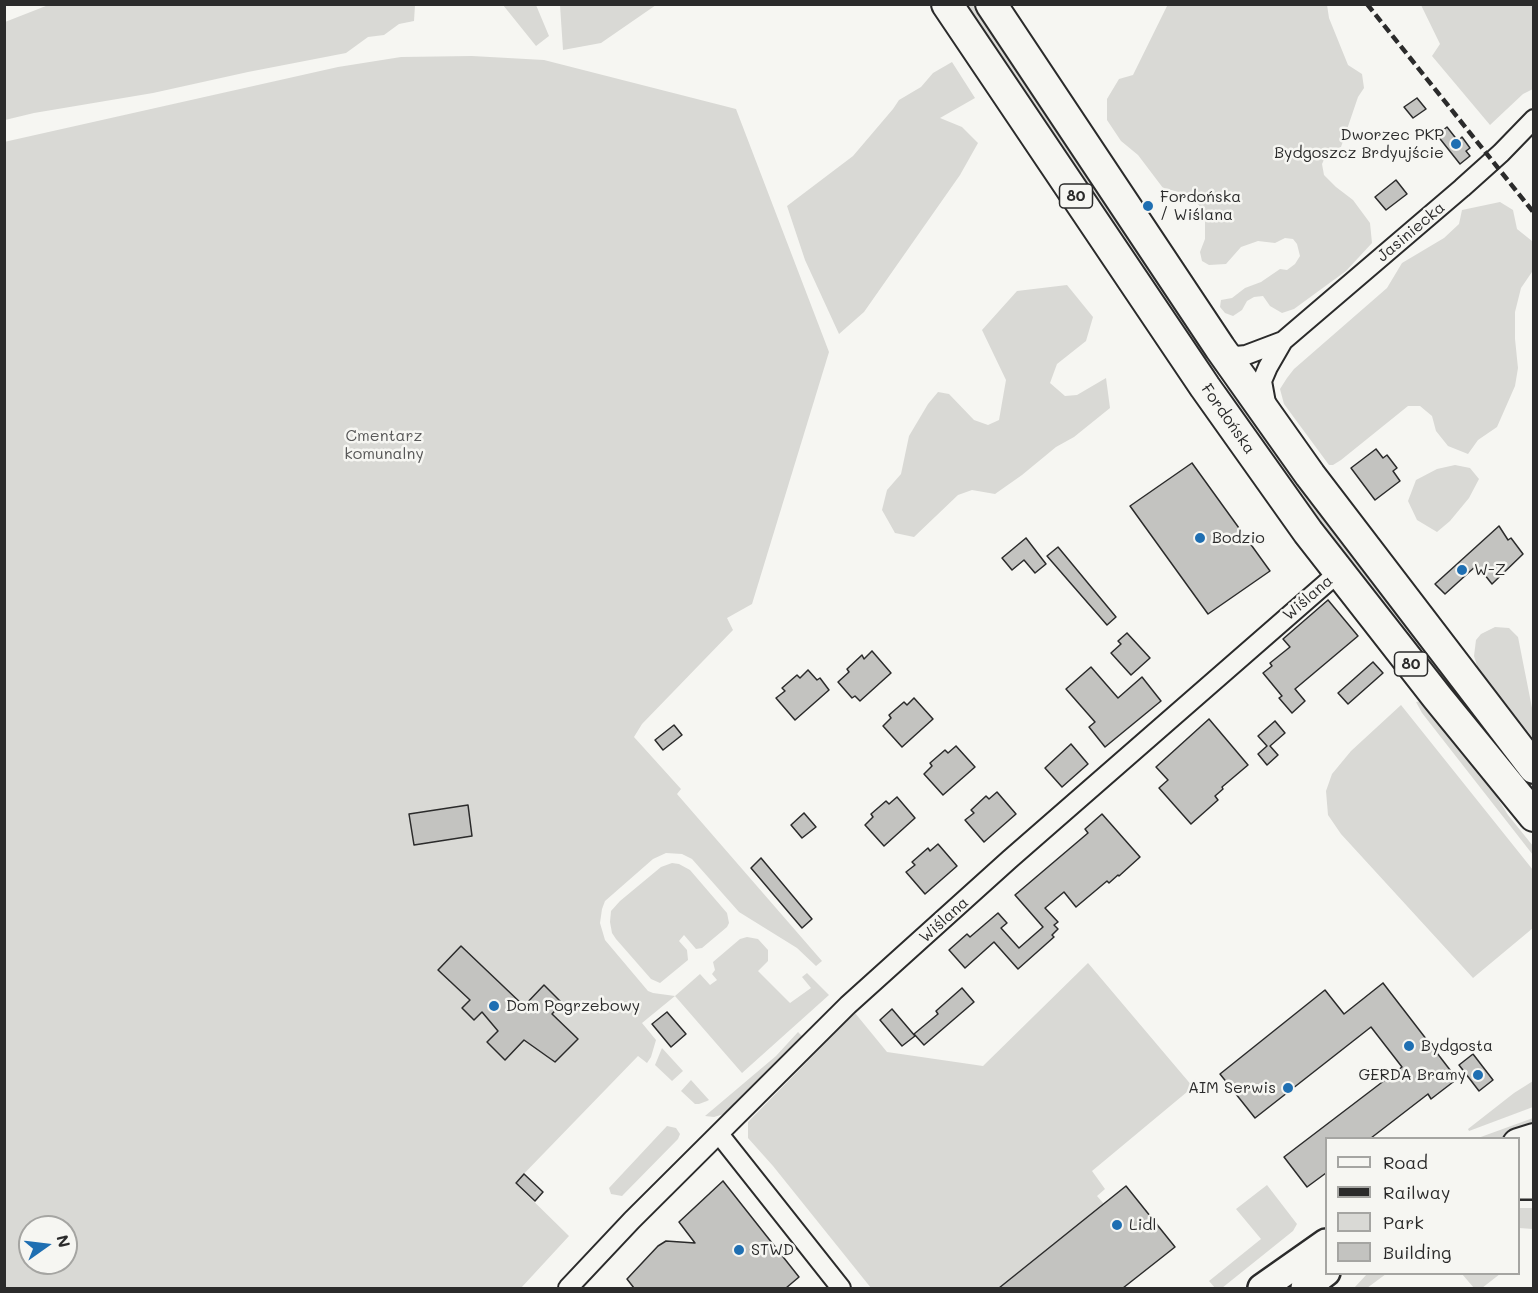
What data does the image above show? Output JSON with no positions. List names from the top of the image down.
{
  "streets": {
    "main road": ["80", "Fordońska"],
    "street": ["Jasiniecka", "Wiślana"]
  },
  "crossings": [
    ["Jasiniecka", "Fordońska"],
    ["Fordońska", "Wiślana"]
  ],
  "parks": ["Cmentarz komunalny"],
  "places": [
    "Dworzec PKP Bydgoszcz Brdyujście",
    "Fordońska / Wiślana",
    "Bodzio",
    "W-Z",
    "Dom Pogrzebowy",
    "Bydgosta",
    "GERDA Bramy",
    "AIM Serwis",
    "Lidl",
    "STWD"
  ],
  "legend": [
    "Road",
    "Railway",
    "Park",
    "Building"
  ],
  "north": "right"
}
